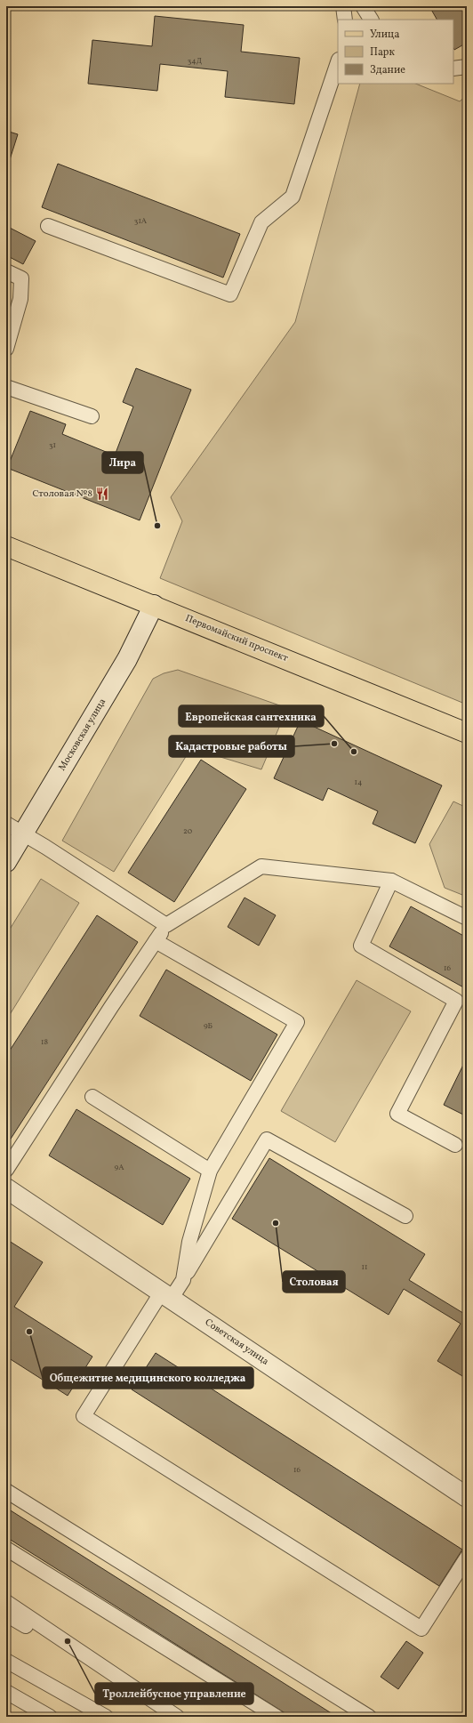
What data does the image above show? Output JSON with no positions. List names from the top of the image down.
{
  "streets": {
    "main road": ["Первомайский проспект"],
    "street": ["Московская улица", "Советская улица"]
  },
  "crossings": [
    ["Первомайский проспект", "Московская улица"]
  ],
  "places": {
    "restaurant": ["Столовая №8"],
    "other": [
      "Лира",
      "Кадастровые работы",
      "Европейская сантехника",
      "Столовая",
      "Общежитие медицинского колледжа",
      "Троллейбусное управление"
    ]
  },
  "house_numbers": [
    "34Д",
    "31А",
    "31",
    "14",
    "20",
    "16",
    "9Б",
    "18",
    "9А",
    "11",
    "16"
  ],
  "legend": ["Улица", "Парк", "Здание"]
}
